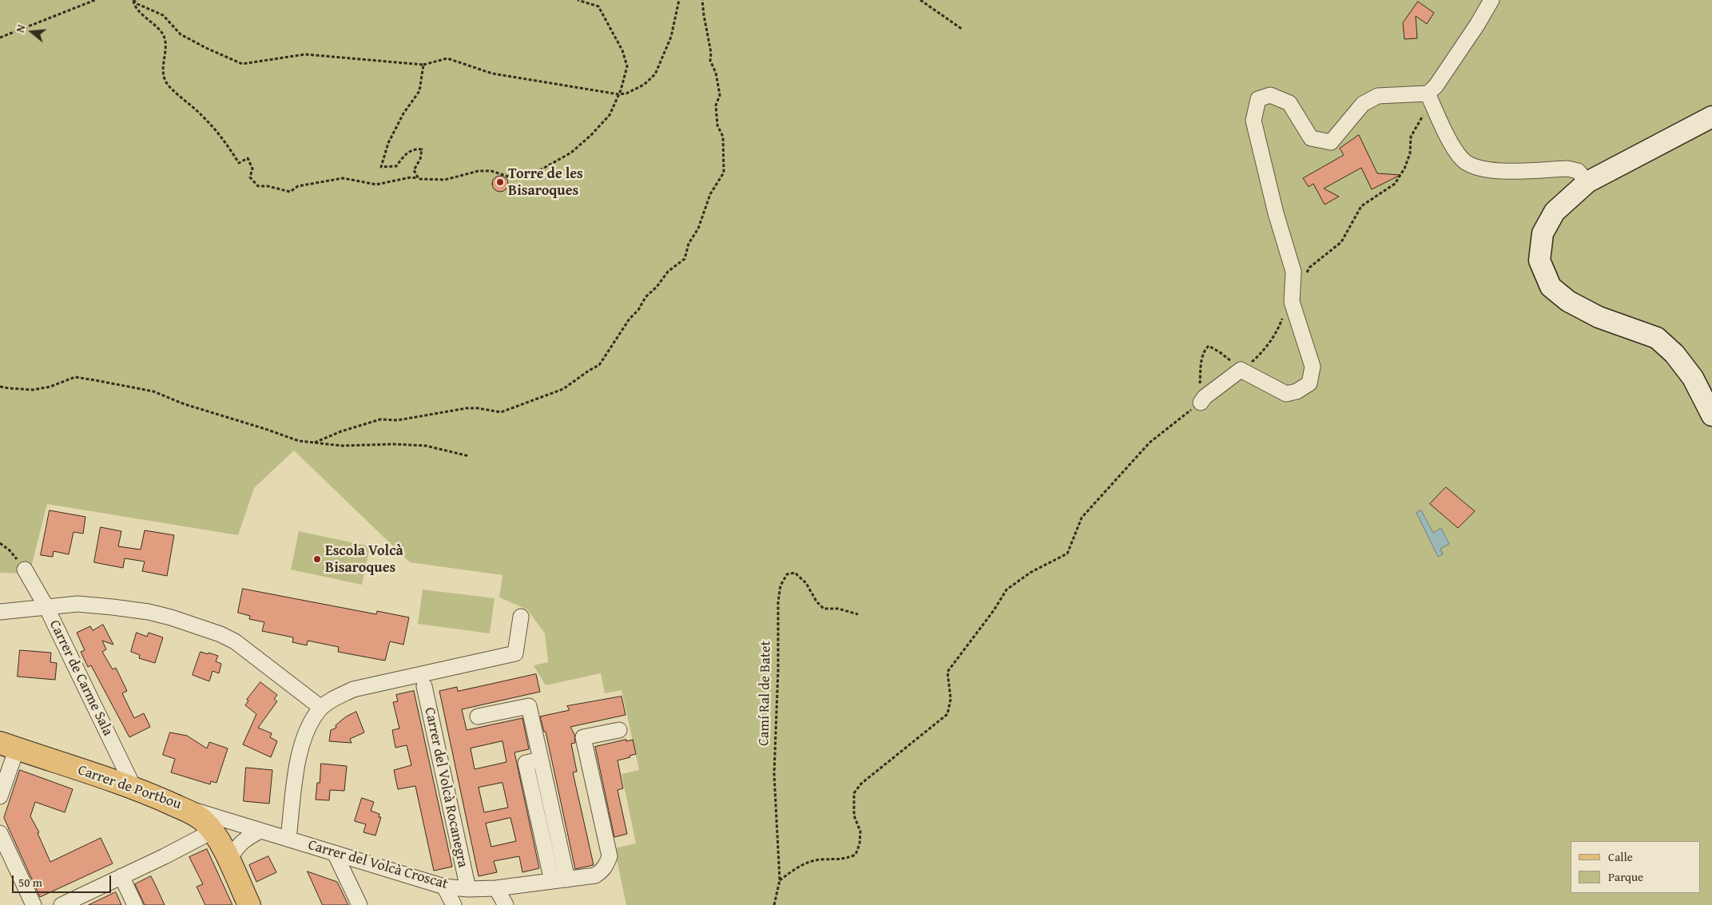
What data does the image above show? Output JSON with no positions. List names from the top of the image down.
{
  "streets": {
    "main road": ["Carrer de Portbou"],
    "street": ["Carrer de Carme Sala", "Carrer del Volcà Rocanegra", "Carrer del Volcà Croscat"],
    "path": ["Camí Ral de Batet"]
  },
  "crossings": [
    ["Carrer de Carme Sala", "Carrer de Portbou"],
    ["Carrer de Portbou", "Carrer del Volcà Croscat"],
    ["Carrer del Volcà Rocanegra", "Carrer del Volcà Croscat"]
  ],
  "places": ["Torre de les Bisaroques", "Escola Volcà Bisaroques"],
  "legend": ["Calle", "Parque"],
  "scale_bar": "50 m",
  "north": "left"
}
